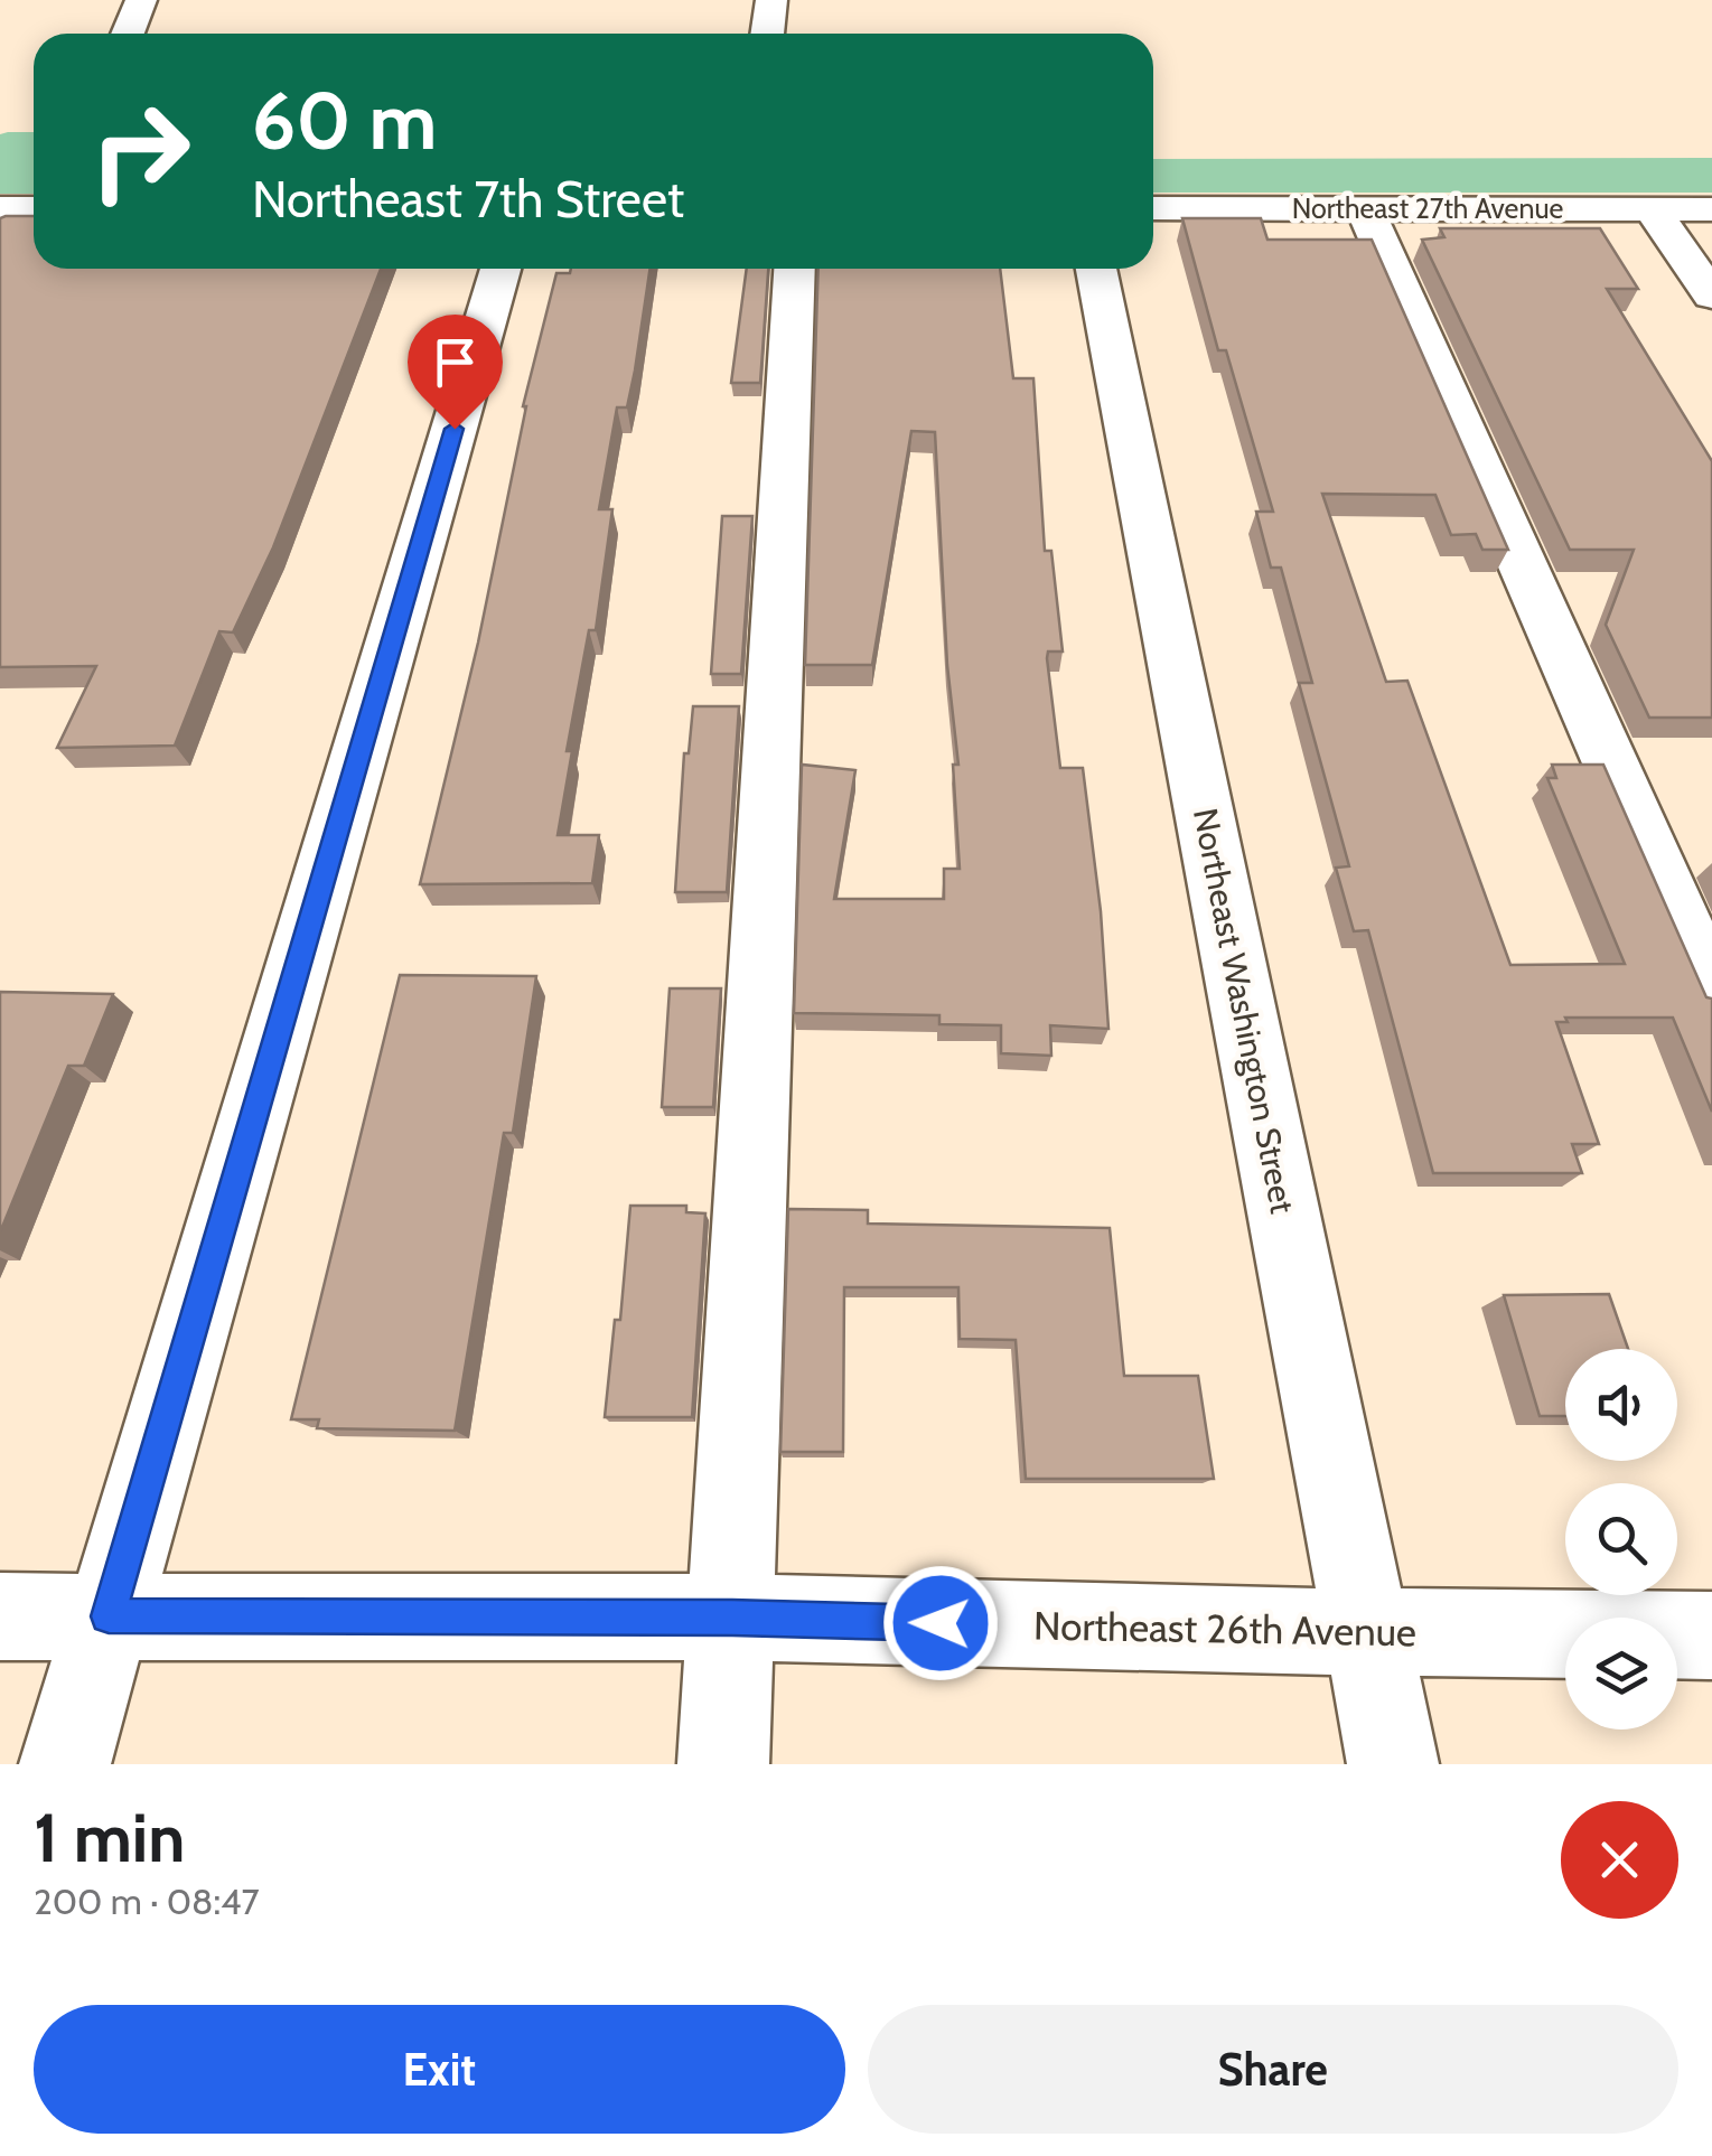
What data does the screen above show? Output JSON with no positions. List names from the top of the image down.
{
  "streets": {
    "street": ["Northeast 27th Avenue", "Northeast Washington Street", "Northeast 26th Avenue"]
  },
  "crossings": [
    ["Northeast Washington Street", "Northeast 26th Avenue"]
  ],
  "page": {
    "turn": ["60 m", "Northeast 7th Street"],
    "heading": ["1 min", "200 m · 08:47"],
    "buttons": ["Exit", "Share"]
  }
}
